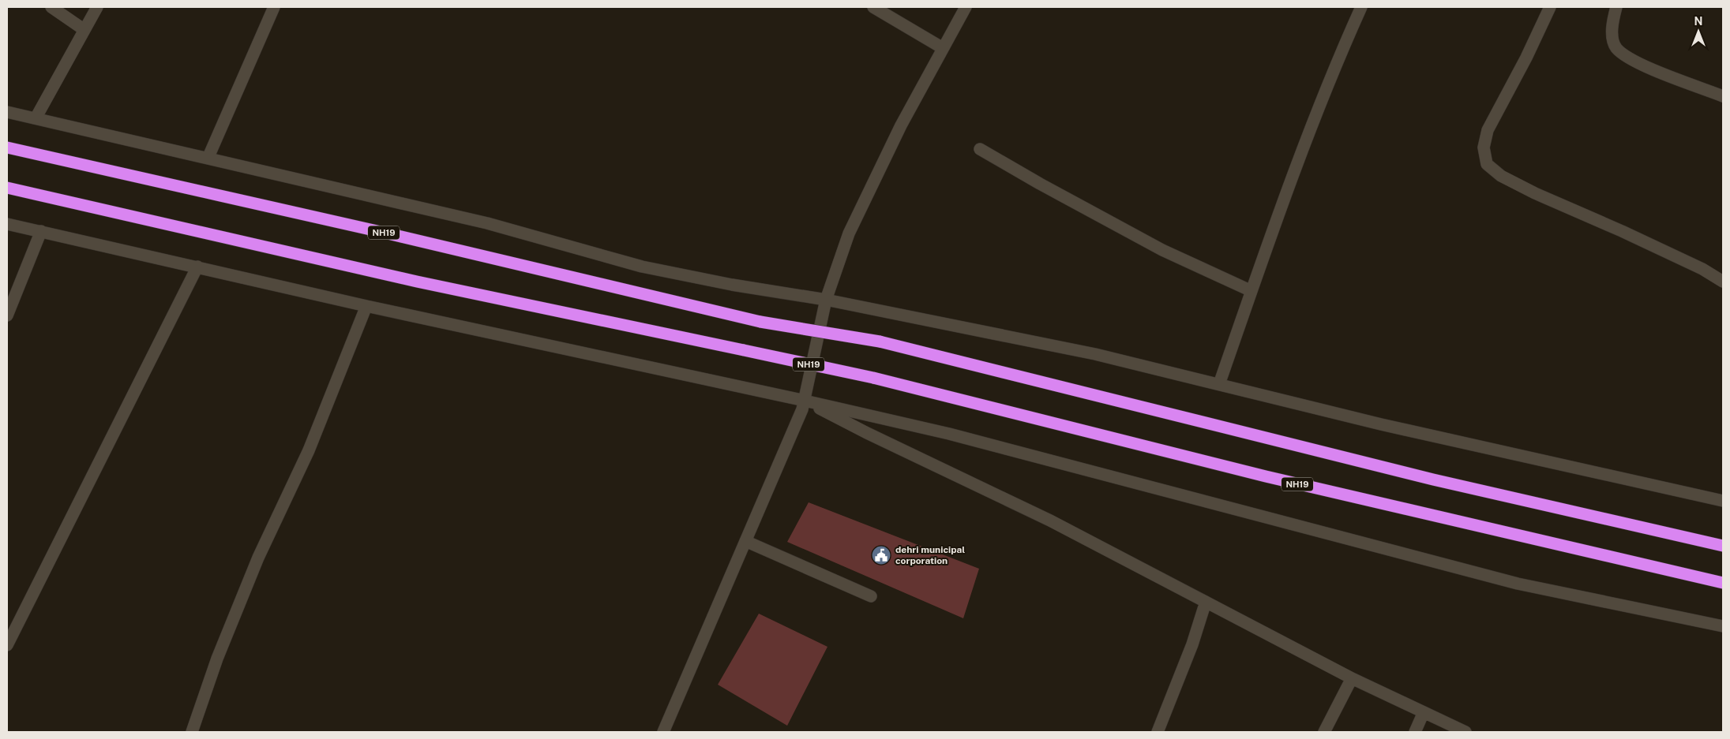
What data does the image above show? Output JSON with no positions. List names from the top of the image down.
{
  "streets": {
    "highway": ["NH19"]
  },
  "places": {
    "public building": ["dehri municipal corporation"]
  },
  "north": "top"
}
